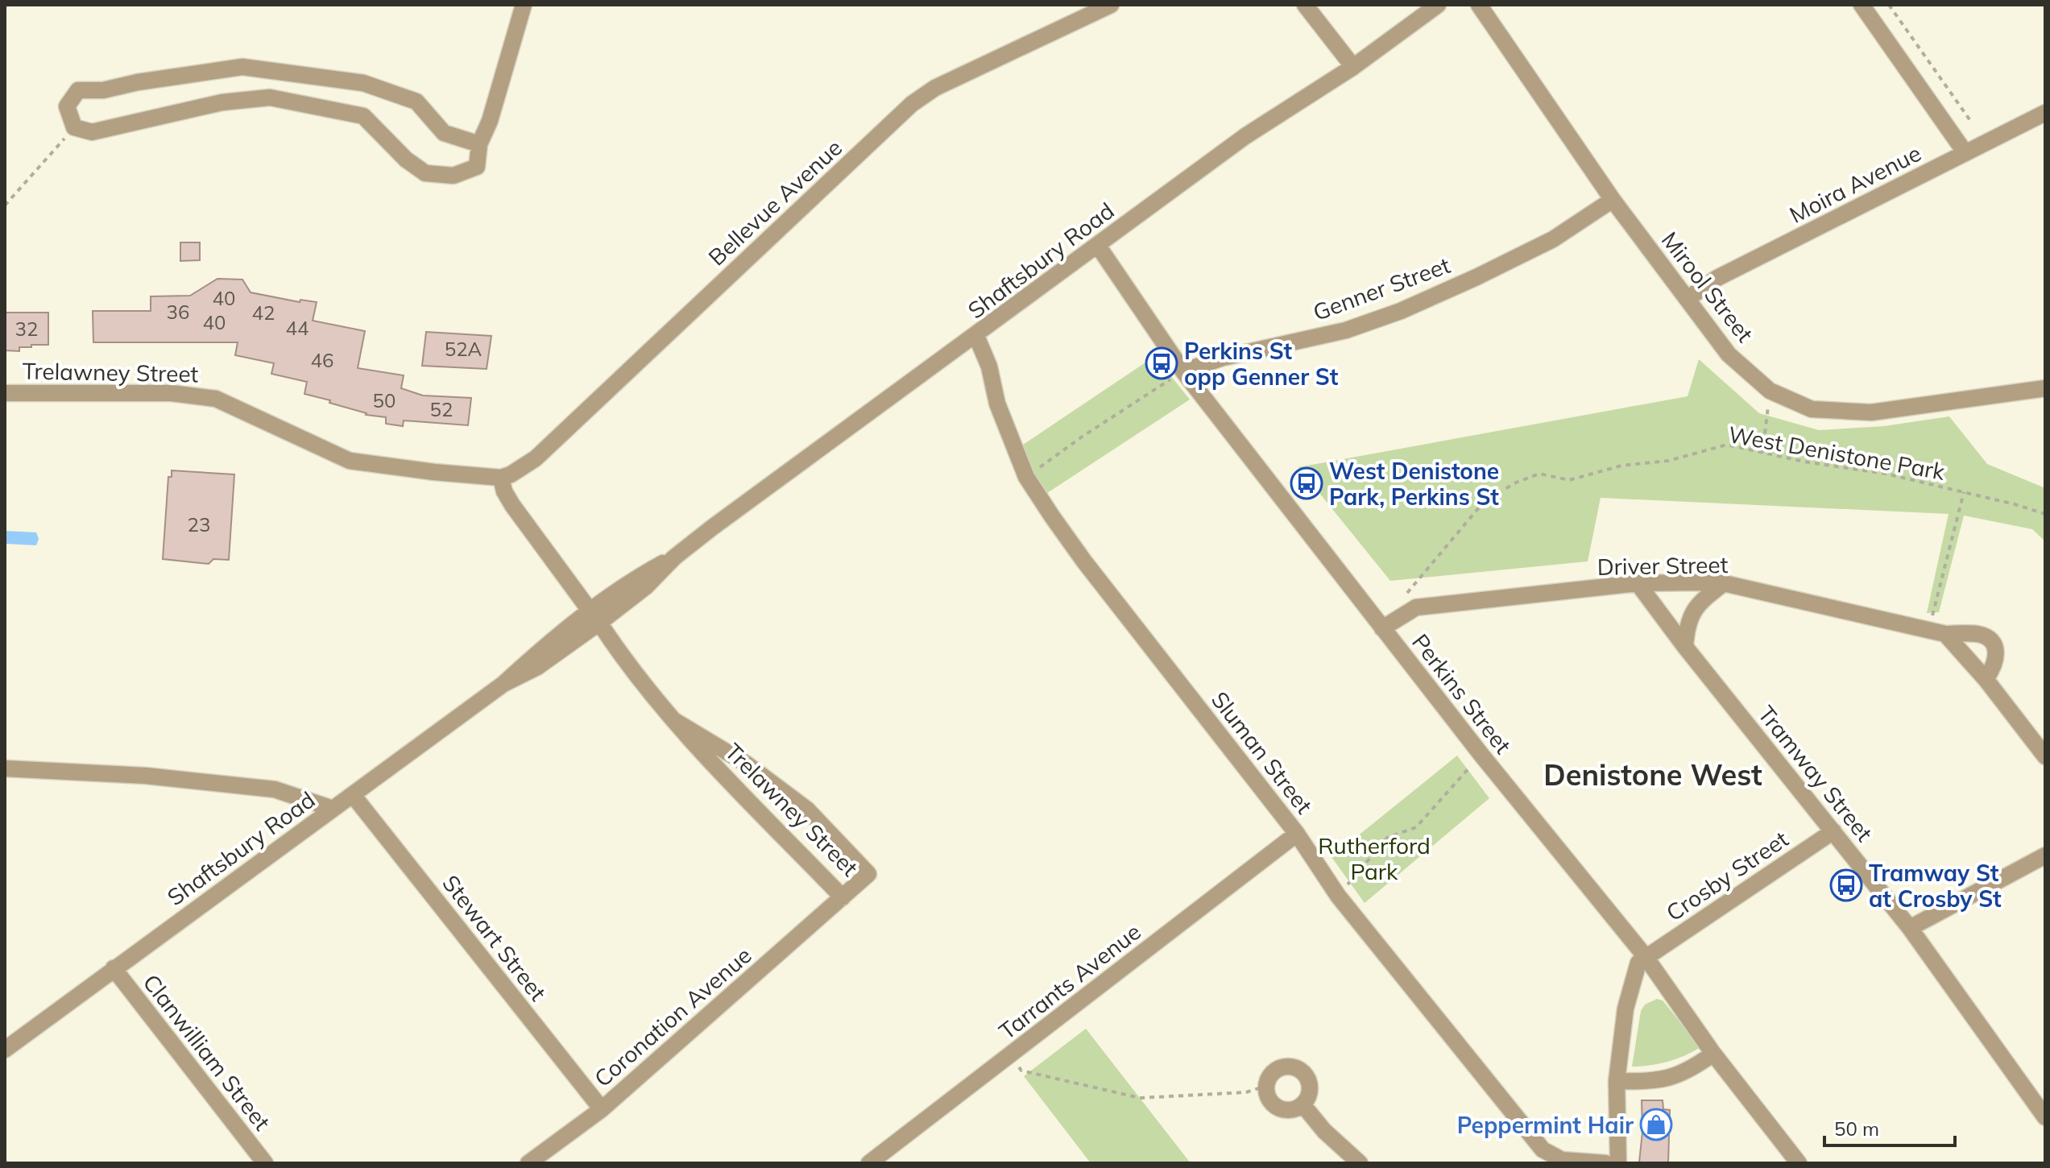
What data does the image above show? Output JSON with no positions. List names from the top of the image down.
{
  "streets": {
    "street": [
      "Moira Avenue",
      "Bellevue Avenue",
      "Shaftsbury Road",
      "Mirool Street",
      "Genner Street",
      "Trelawney Street",
      "Driver Street",
      "Perkins Street",
      "Sluman Street",
      "Tramway Street",
      "Crosby Street",
      "Stewart Street",
      "Tarrants Avenue",
      "Coronation Avenue",
      "Clanwilliam Street"
    ],
    "path": ["West Denistone Park"]
  },
  "crossings": [
    ["Moira Avenue", "Mirool Street"],
    ["Bellevue Avenue", "Trelawney Street"],
    ["Shaftsbury Road", "Trelawney Street"],
    ["Shaftsbury Road", "Perkins Street"],
    ["Shaftsbury Road", "Sluman Street"],
    ["Shaftsbury Road", "Stewart Street"],
    ["Shaftsbury Road", "Clanwilliam Street"],
    ["Mirool Street", "Genner Street"],
    ["Genner Street", "Perkins Street"],
    ["Trelawney Street", "Coronation Avenue"],
    ["Driver Street", "Perkins Street"],
    ["Driver Street", "Tramway Street"],
    ["Perkins Street", "Crosby Street"],
    ["Sluman Street", "Tarrants Avenue"],
    ["Tramway Street", "Crosby Street"],
    ["Stewart Street", "Coronation Avenue"]
  ],
  "districts": ["Denistone West"],
  "parks": ["Rutherford Park"],
  "places": {
    "bus stop": ["Perkins St opp Genner St", "West Denistone Park, Perkins St", "Tramway St at Crosby St"],
    "shop": ["Peppermint Hair"]
  },
  "house_numbers": [
    "40",
    "36",
    "42",
    "40",
    "44",
    "32",
    "52A",
    "46",
    "50",
    "52",
    "23"
  ],
  "scale_bar": "50 m"
}
